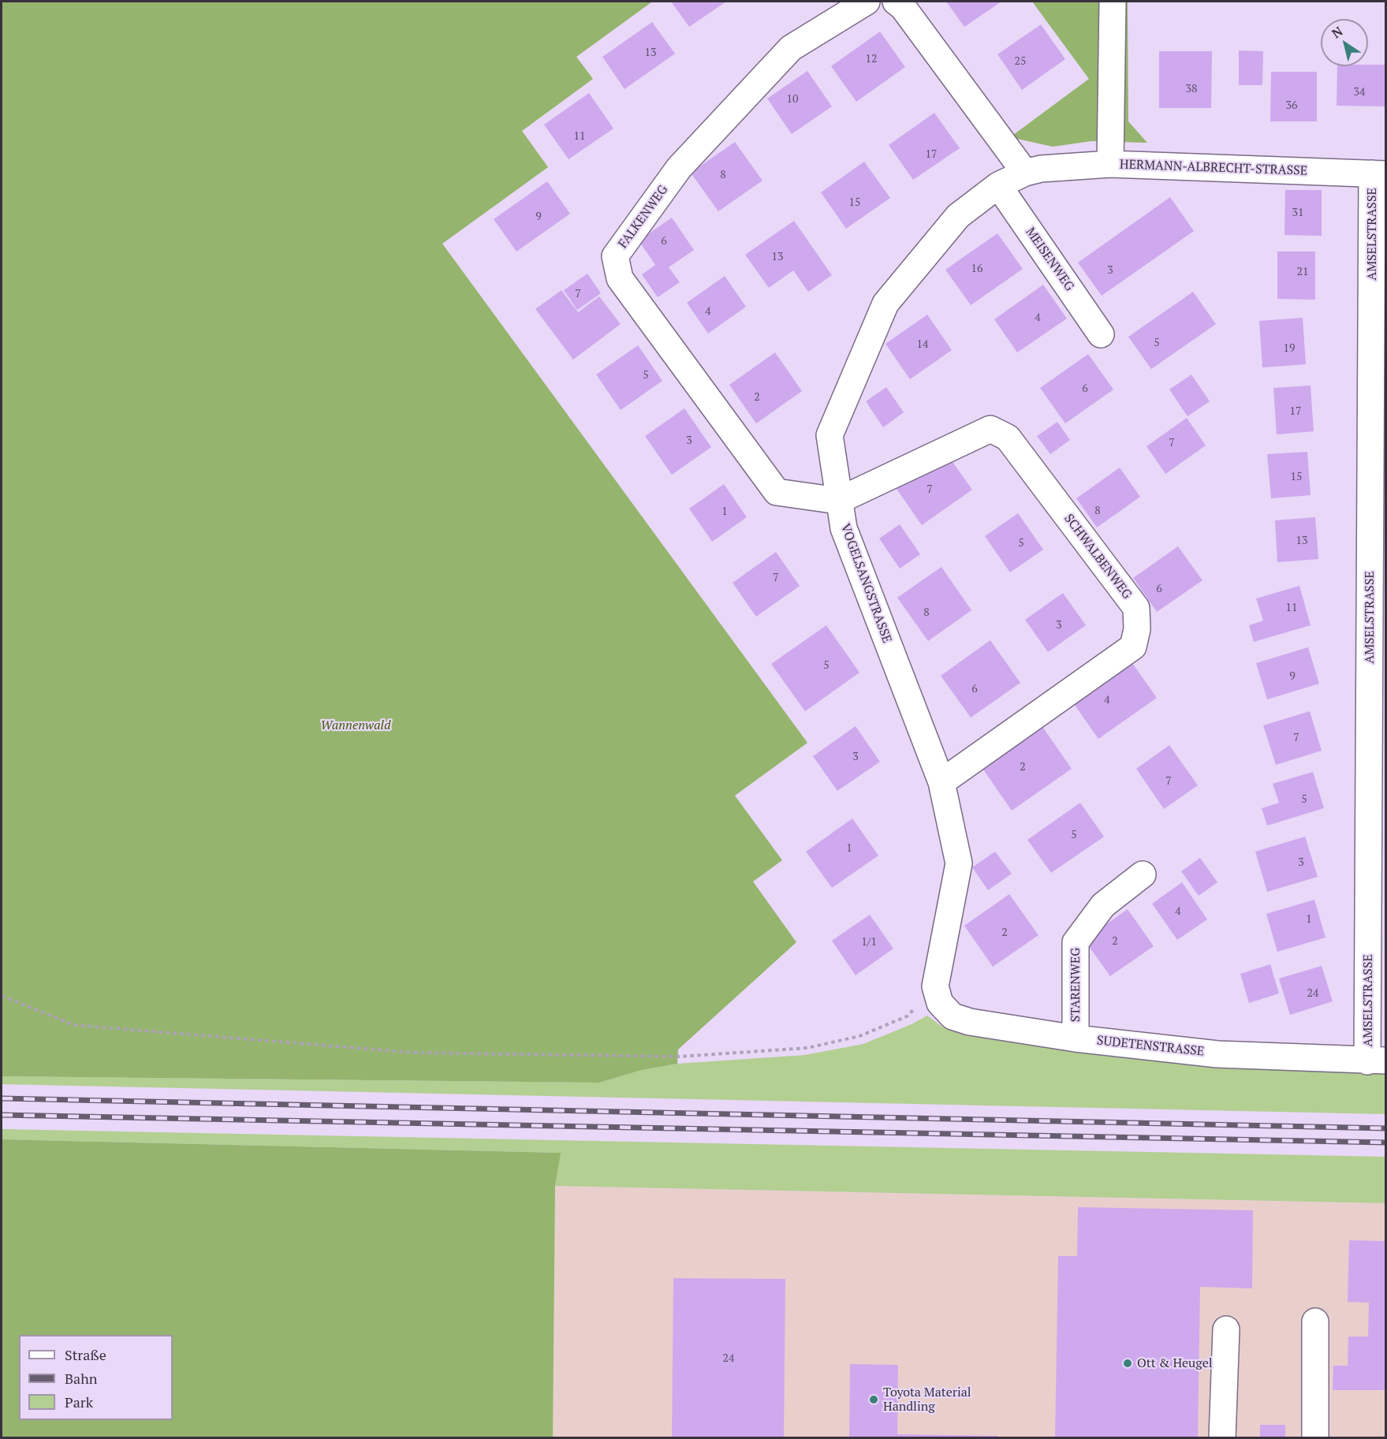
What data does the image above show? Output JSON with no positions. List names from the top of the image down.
{
  "streets": {
    "street": [
      "HERMANN-ALBRECHT-STRASSE",
      "FALKENWEG",
      "AMSELSTRASSE",
      "MEISENWEG",
      "SCHWALBENWEG",
      "VOGELSANGSTRASSE",
      "STARENWEG",
      "SUDETENSTRASSE"
    ]
  },
  "crossings": [
    ["HERMANN-ALBRECHT-STRASSE", "AMSELSTRASSE"],
    ["HERMANN-ALBRECHT-STRASSE", "VOGELSANGSTRASSE"],
    ["FALKENWEG", "SCHWALBENWEG"],
    ["FALKENWEG", "VOGELSANGSTRASSE"],
    ["AMSELSTRASSE", "SUDETENSTRASSE"],
    ["MEISENWEG", "VOGELSANGSTRASSE"],
    ["SCHWALBENWEG", "VOGELSANGSTRASSE"],
    ["VOGELSANGSTRASSE", "SUDETENSTRASSE"],
    ["STARENWEG", "SUDETENSTRASSE"]
  ],
  "parks": ["Wannenwald"],
  "places": ["Ott & Heugel", "Toyota Material Handling"],
  "house_numbers": [
    "13",
    "12",
    "25",
    "38",
    "34",
    "10",
    "36",
    "11",
    "17",
    "8",
    "15",
    "31",
    "9",
    "6",
    "13",
    "16",
    "3",
    "21",
    "7",
    "4",
    "4",
    "5",
    "14",
    "19",
    "5",
    "6",
    "2",
    "17",
    "3",
    "7",
    "15",
    "7",
    "8",
    "1",
    "13",
    "5",
    "7",
    "6",
    "11",
    "8",
    "3",
    "5",
    "9",
    "6",
    "4",
    "7",
    "3",
    "2",
    "7",
    "5",
    "5",
    "1",
    "3",
    "4",
    "1",
    "2",
    "2",
    "1/1",
    "24",
    "24"
  ],
  "legend": ["Straße", "Bahn", "Park"],
  "north": "top left"
}
